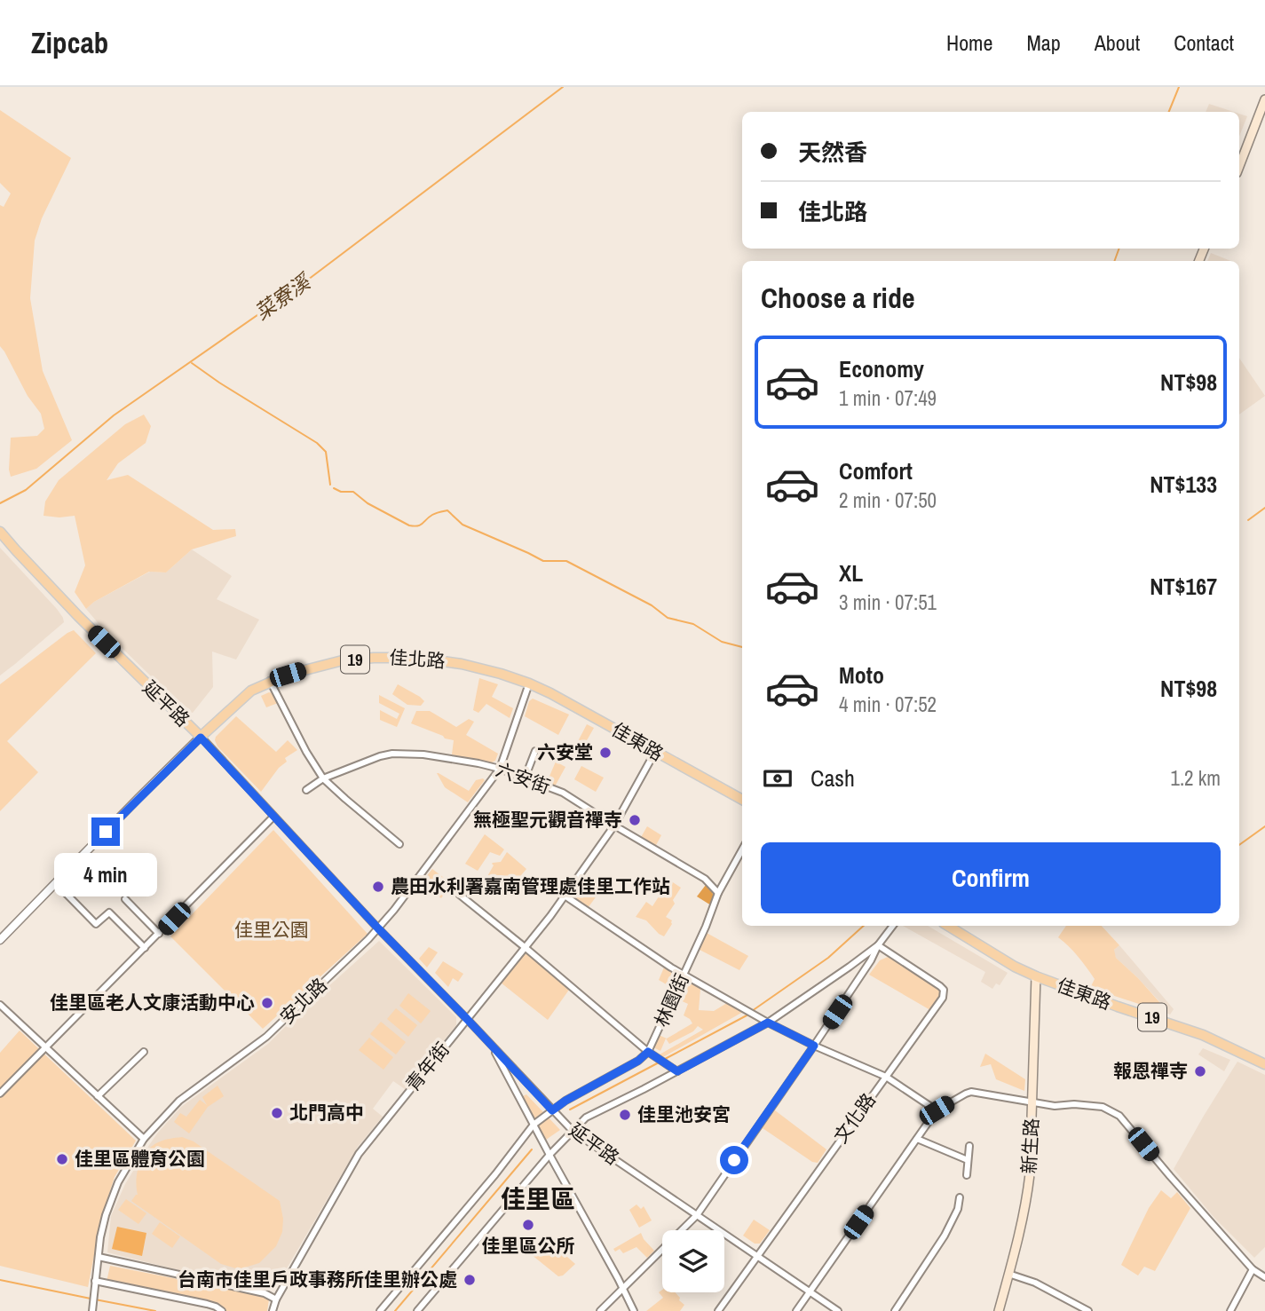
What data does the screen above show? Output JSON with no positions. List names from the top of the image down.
{
  "streets": {
    "main road": [
      "19",
      "佳北路",
      "延平路",
      "佳東路",
      "新生路"
    ],
    "street": [
      "六安街",
      "林園街",
      "安北路",
      "青年街",
      "文化路"
    ]
  },
  "crossings": [
    ["佳北路", "延平路"],
    ["佳北路", "佳東路"],
    ["佳北路", "安北路"],
    ["延平路", "安北路"],
    ["延平路", "青年街"],
    ["延平路", "文化路"],
    ["佳東路", "安北路"],
    ["佳東路", "青年街"],
    ["佳東路", "新生路"],
    ["六安街", "林園街"],
    ["六安街", "安北路"],
    ["六安街", "青年街"]
  ],
  "districts": ["佳里區"],
  "water": ["菜寮溪"],
  "parks": ["佳里公園"],
  "places": [
    "六安堂",
    "無極聖元觀音禪寺",
    "農田水利署嘉南管理處佳里工作站",
    "佳里區老人文康活動中心",
    "報恩禪寺",
    "北門高中",
    "佳里池安宮",
    "佳里區體育公園",
    "佳里區公所",
    "台南市佳里戶政事務所佳里辦公處"
  ],
  "page": {
    "header": "Zipcab",
    "nav": [
      "Home",
      "Map",
      "About",
      "Contact"
    ],
    "banner": ["天然香", "佳北路"],
    "heading": "Choose a ride",
    "list": [
      {
        "name": "Economy",
        "note": "1 min · 07:49",
        "value": "NT$98"
      },
      {
        "name": "Comfort",
        "note": "2 min · 07:50",
        "value": "NT$133"
      },
      {
        "name": "XL",
        "note": "3 min · 07:51",
        "value": "NT$167"
      },
      {
        "name": "Moto",
        "note": "4 min · 07:52",
        "value": "NT$98"
      }
    ],
    "pay": ["Cash", "1.2 km"],
    "buttons": "Confirm",
    "bubble": "4 min"
  }
}
